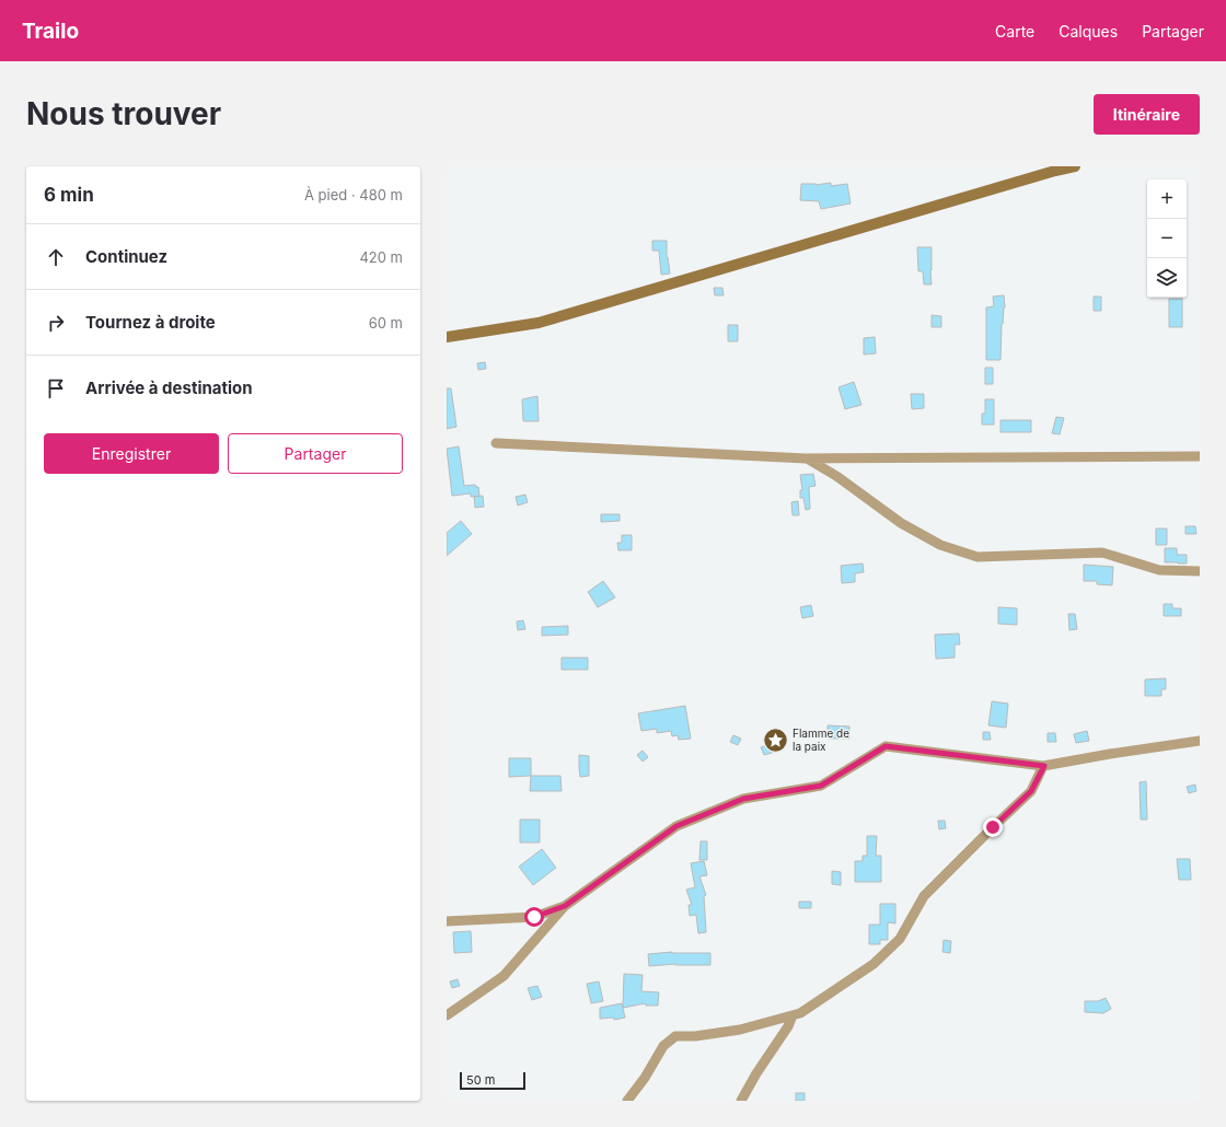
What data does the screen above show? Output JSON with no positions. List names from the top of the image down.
{
  "places": {
    "place": ["Flamme de la paix"]
  },
  "scale_bar": "50 m",
  "page": {
    "header": "Trailo",
    "nav": ["Carte", "Calques", "Partager"],
    "buttons": [
      "Itinéraire",
      ["Enregistrer", "Partager"]
    ],
    "title": "Nous trouver",
    "heading": ["6 min", "À pied · 480 m"],
    "map_buttons": ["+", "−"],
    "list": [
      ["Continuez", "420 m"],
      ["Tournez à droite", "60 m"],
      "Arrivée à destination"
    ],
    "scale": "50 m"
  }
}
